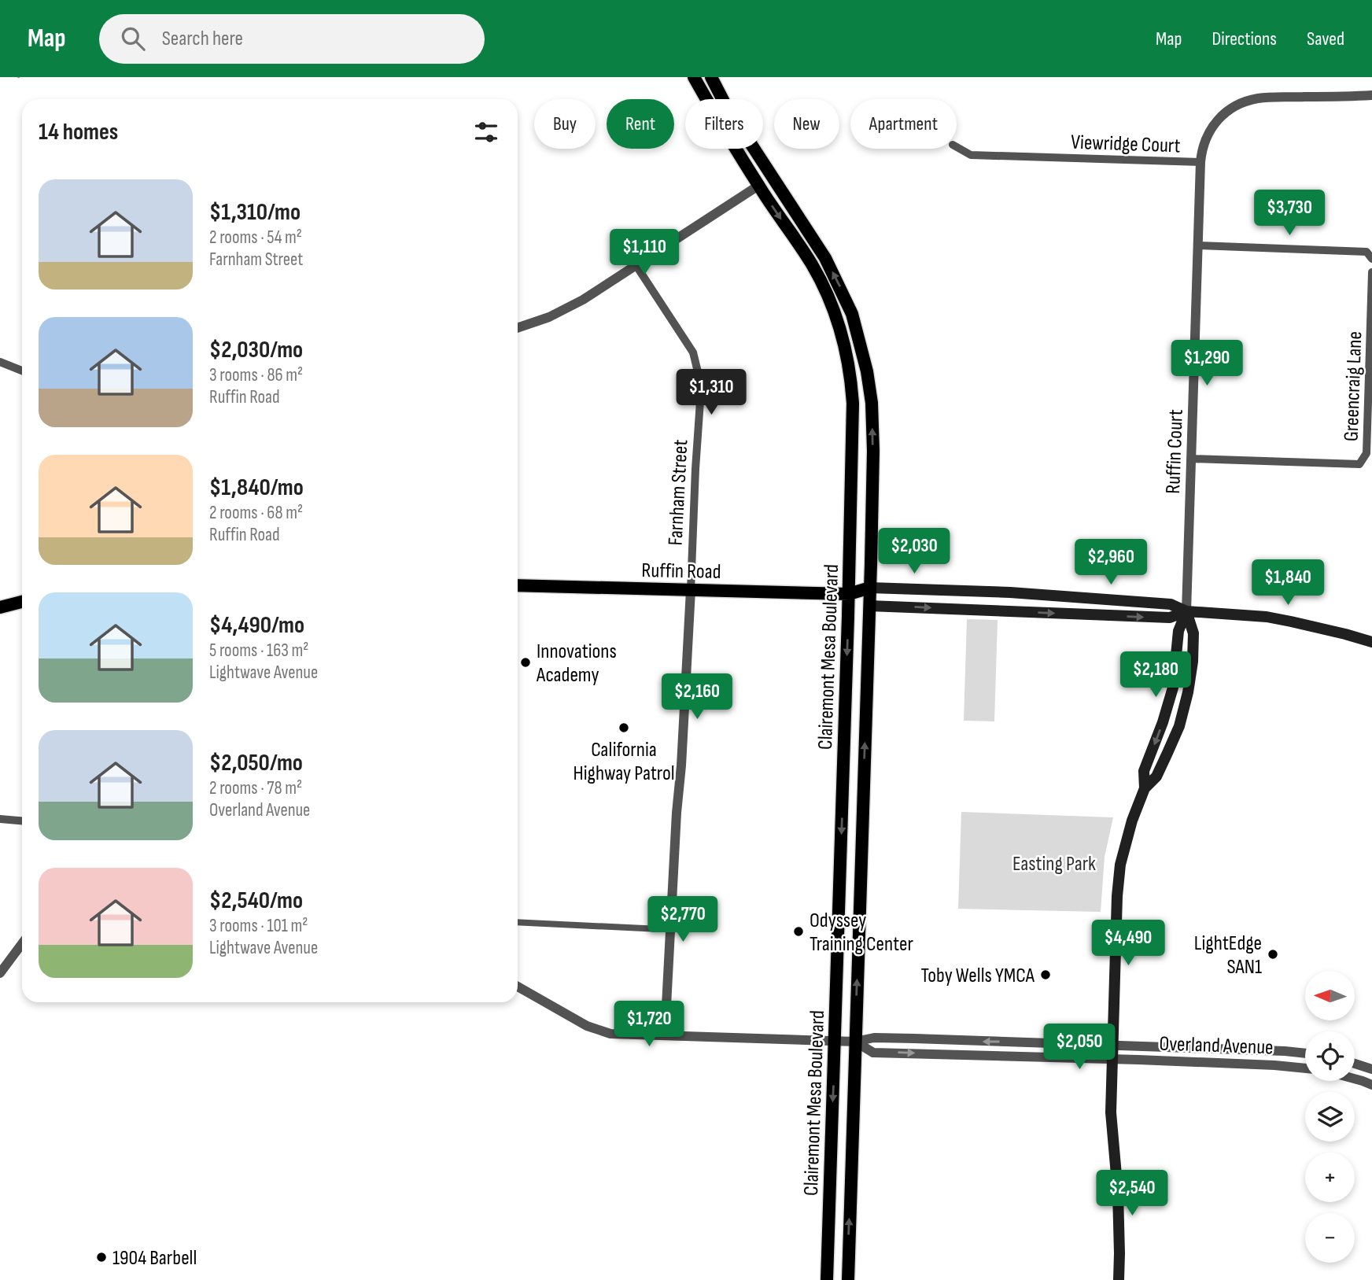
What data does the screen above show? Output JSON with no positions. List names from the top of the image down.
{
  "streets": {
    "main road": ["Ruffin Road", "Clairemont Mesa Boulevard"],
    "street": [
      "Viewridge Court",
      "Greencraig Lane",
      "Ruffin Court",
      "Farnham Street",
      "Overland Avenue"
    ]
  },
  "crossings": [
    ["Viewridge Court", "Ruffin Court"],
    ["Greencraig Lane", "Ruffin Court"],
    ["Ruffin Court", "Ruffin Road"],
    ["Farnham Street", "Ruffin Road"],
    ["Farnham Street", "Overland Avenue"],
    ["Ruffin Road", "Clairemont Mesa Boulevard"],
    ["Clairemont Mesa Boulevard", "Overland Avenue"]
  ],
  "parks": ["Easting Park"],
  "places": [
    "Innovations Academy",
    "California Highway Patrol",
    "Odyssey Training Center",
    "LightEdge SAN1",
    "Toby Wells YMCA",
    "1904 Barbell"
  ],
  "north": "left",
  "page": {
    "header": "Map",
    "search": "Search here",
    "nav": ["Map", "Directions", "Saved"],
    "chip": [
      "Buy",
      "Rent",
      "Filters",
      "New",
      "Apartment"
    ],
    "heading": "14 homes",
    "list": [
      {
        "name": "$1,310/mo",
        "note": "2 rooms · 54 m² · Farnham Street"
      },
      {
        "name": "$2,030/mo",
        "note": "3 rooms · 86 m² · Ruffin Road"
      },
      {
        "name": "$1,840/mo",
        "note": "2 rooms · 68 m² · Ruffin Road"
      },
      {
        "name": "$4,490/mo",
        "note": "5 rooms · 163 m² · Lightwave Avenue"
      },
      {
        "name": "$2,050/mo",
        "note": "2 rooms · 78 m² · Overland Avenue"
      },
      {
        "name": "$2,540/mo",
        "note": "3 rooms · 101 m² · Lightwave Avenue"
      }
    ],
    "price": [
      "$3,730",
      "$1,110",
      "$1,290",
      "$1,310",
      "$2,030",
      "$2,960",
      "$1,840",
      "$2,180",
      "$2,160",
      "$2,770",
      "$4,490",
      "$1,720",
      "$2,050",
      "$2,540"
    ],
    "map_buttons": ["+", "−"]
  }
}
